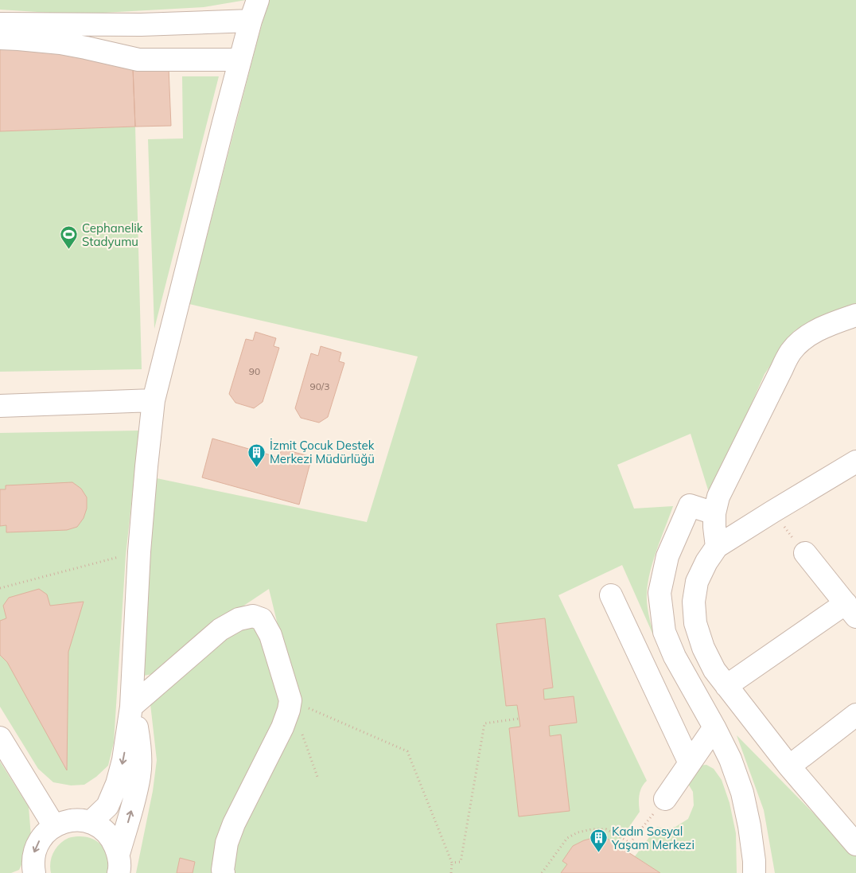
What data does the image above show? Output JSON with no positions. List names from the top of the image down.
{
  "places": {
    "sports": ["Cephanelik Stadyumu"],
    "building": ["İzmit Çocuk Destek Merkezi Müdürlüğü", "Kadın Sosyal Yaşam Merkezi"]
  },
  "house_numbers": ["90", "90/3"]
}
